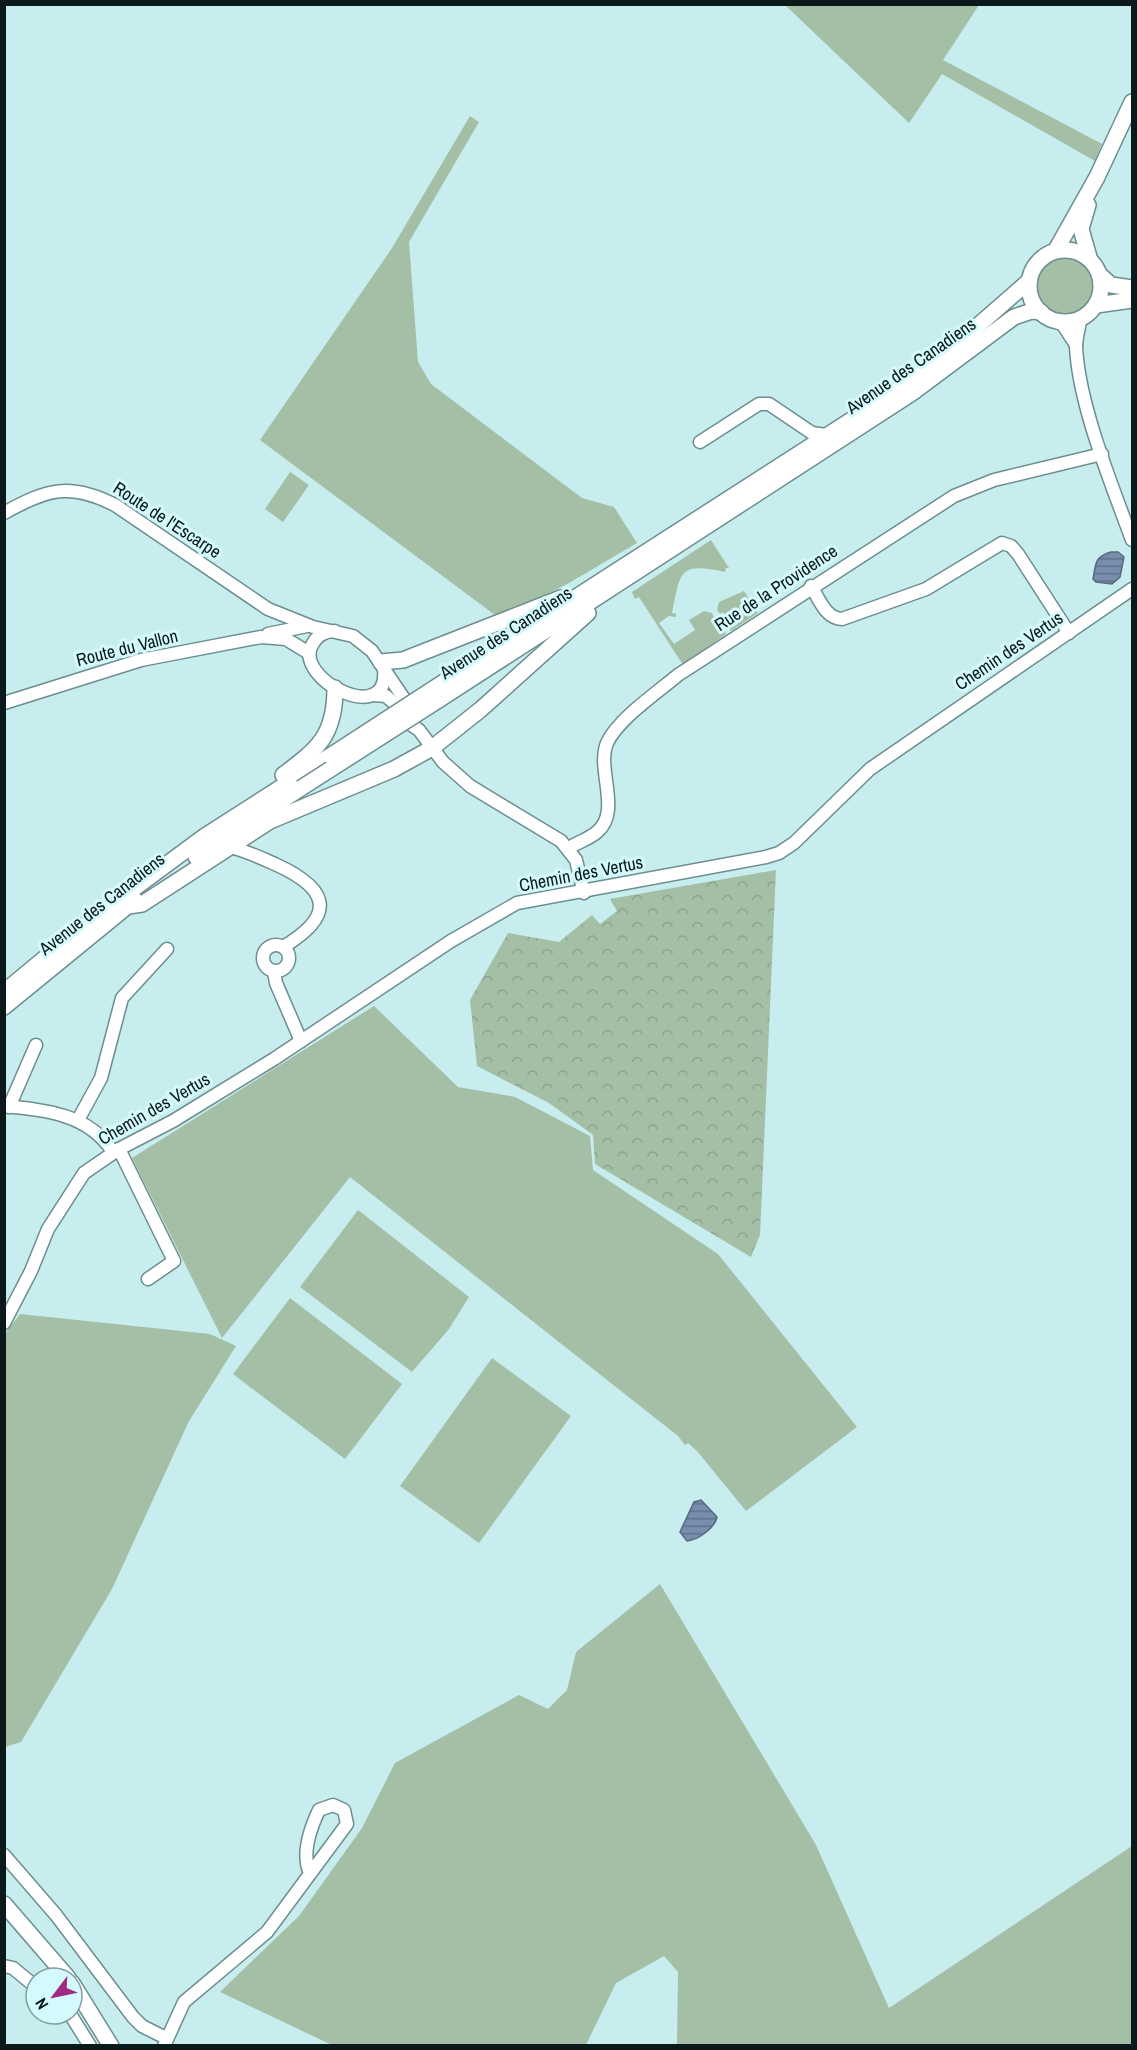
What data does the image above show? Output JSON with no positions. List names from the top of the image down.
{
  "streets": {
    "main road": ["Avenue des Canadiens"],
    "street": [
      "Route de l'Escarpe",
      "Rue de la Providence",
      "Route du Vallon",
      "Chemin des Vertus"
    ]
  },
  "crossings": [
    ["Route de l'Escarpe", "Route du Vallon"]
  ],
  "north": "bottom left"
}
